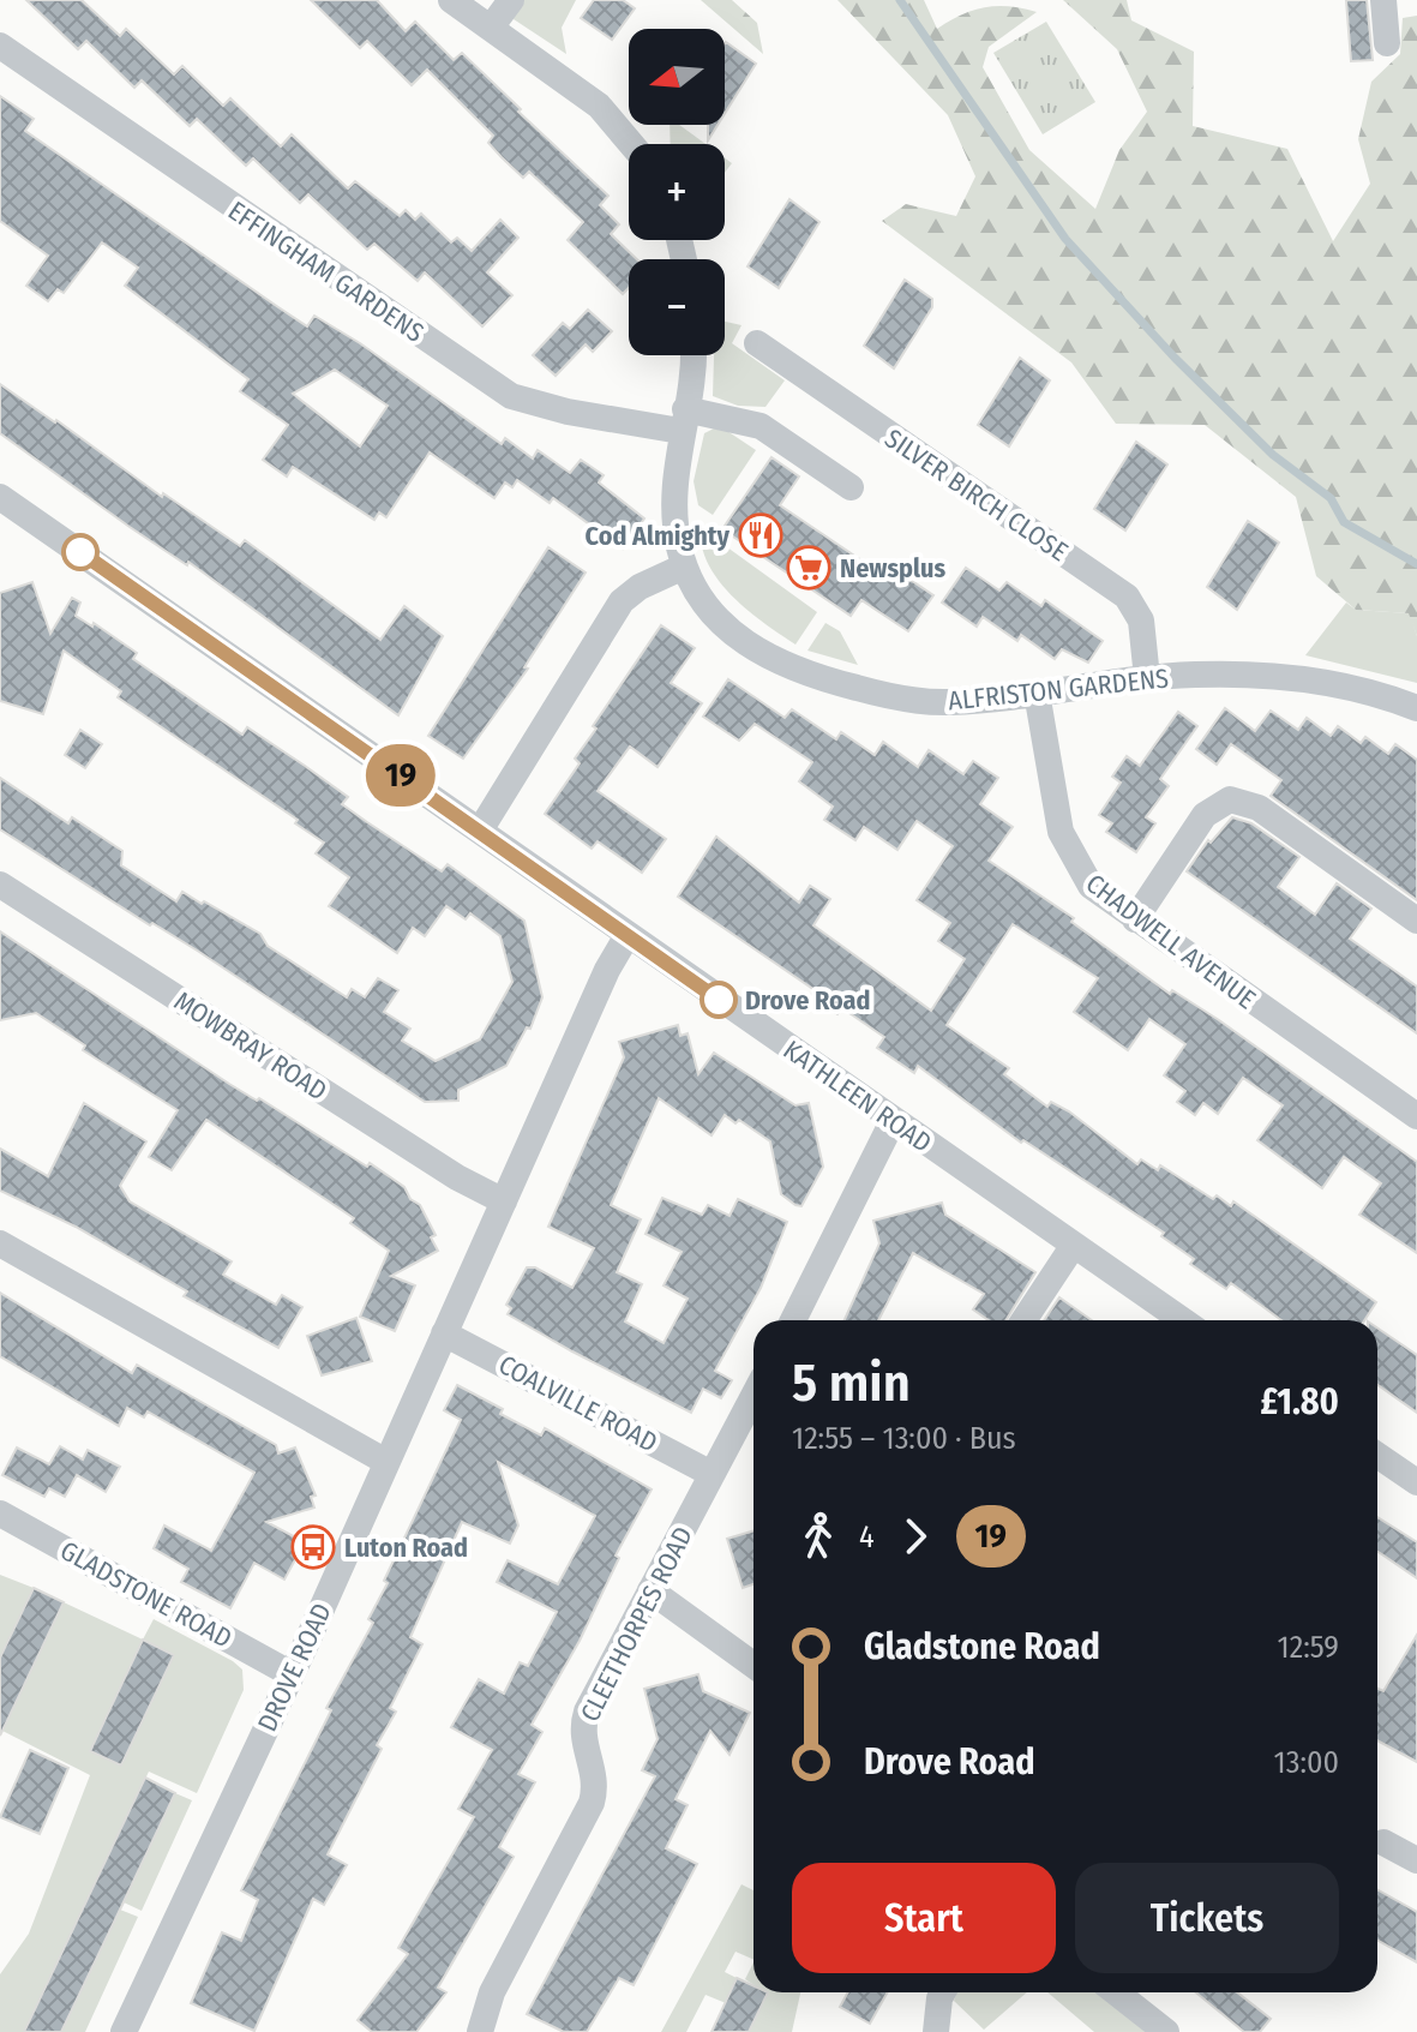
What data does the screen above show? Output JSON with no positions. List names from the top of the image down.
{
  "streets": {
    "street": [
      "EFFINGHAM GARDENS",
      "SILVER BIRCH CLOSE",
      "ALFRISTON GARDENS",
      "CHADWELL AVENUE",
      "MOWBRAY ROAD",
      "KATHLEEN ROAD",
      "COALVILLE ROAD",
      "GLADSTONE ROAD",
      "CLEETHORPES ROAD",
      "DROVE ROAD"
    ]
  },
  "crossings": [
    ["SILVER BIRCH CLOSE", "ALFRISTON GARDENS"],
    ["ALFRISTON GARDENS", "CHADWELL AVENUE"],
    ["MOWBRAY ROAD", "DROVE ROAD"],
    ["KATHLEEN ROAD", "DROVE ROAD"],
    ["COALVILLE ROAD", "CLEETHORPES ROAD"],
    ["COALVILLE ROAD", "DROVE ROAD"],
    ["GLADSTONE ROAD", "DROVE ROAD"]
  ],
  "places": {
    "restaurant": ["Cod Almighty"],
    "supermarket": ["Newsplus"],
    "other": ["Drove Road"],
    "bus stop": ["Luton Road"]
  },
  "lines": ["bus line 19"],
  "north": "left",
  "page": {
    "on_map": "19",
    "map_buttons": ["+", "−"],
    "heading": ["5 min", "12:55 – 13:00 · Bus", "£1.80"],
    "legs": ["4", "19"],
    "list": [
      {
        "name": "Gladstone Road",
        "value": "12:59"
      },
      {
        "name": "Drove Road",
        "value": "13:00"
      }
    ],
    "buttons": ["Start", "Tickets"]
  }
}
